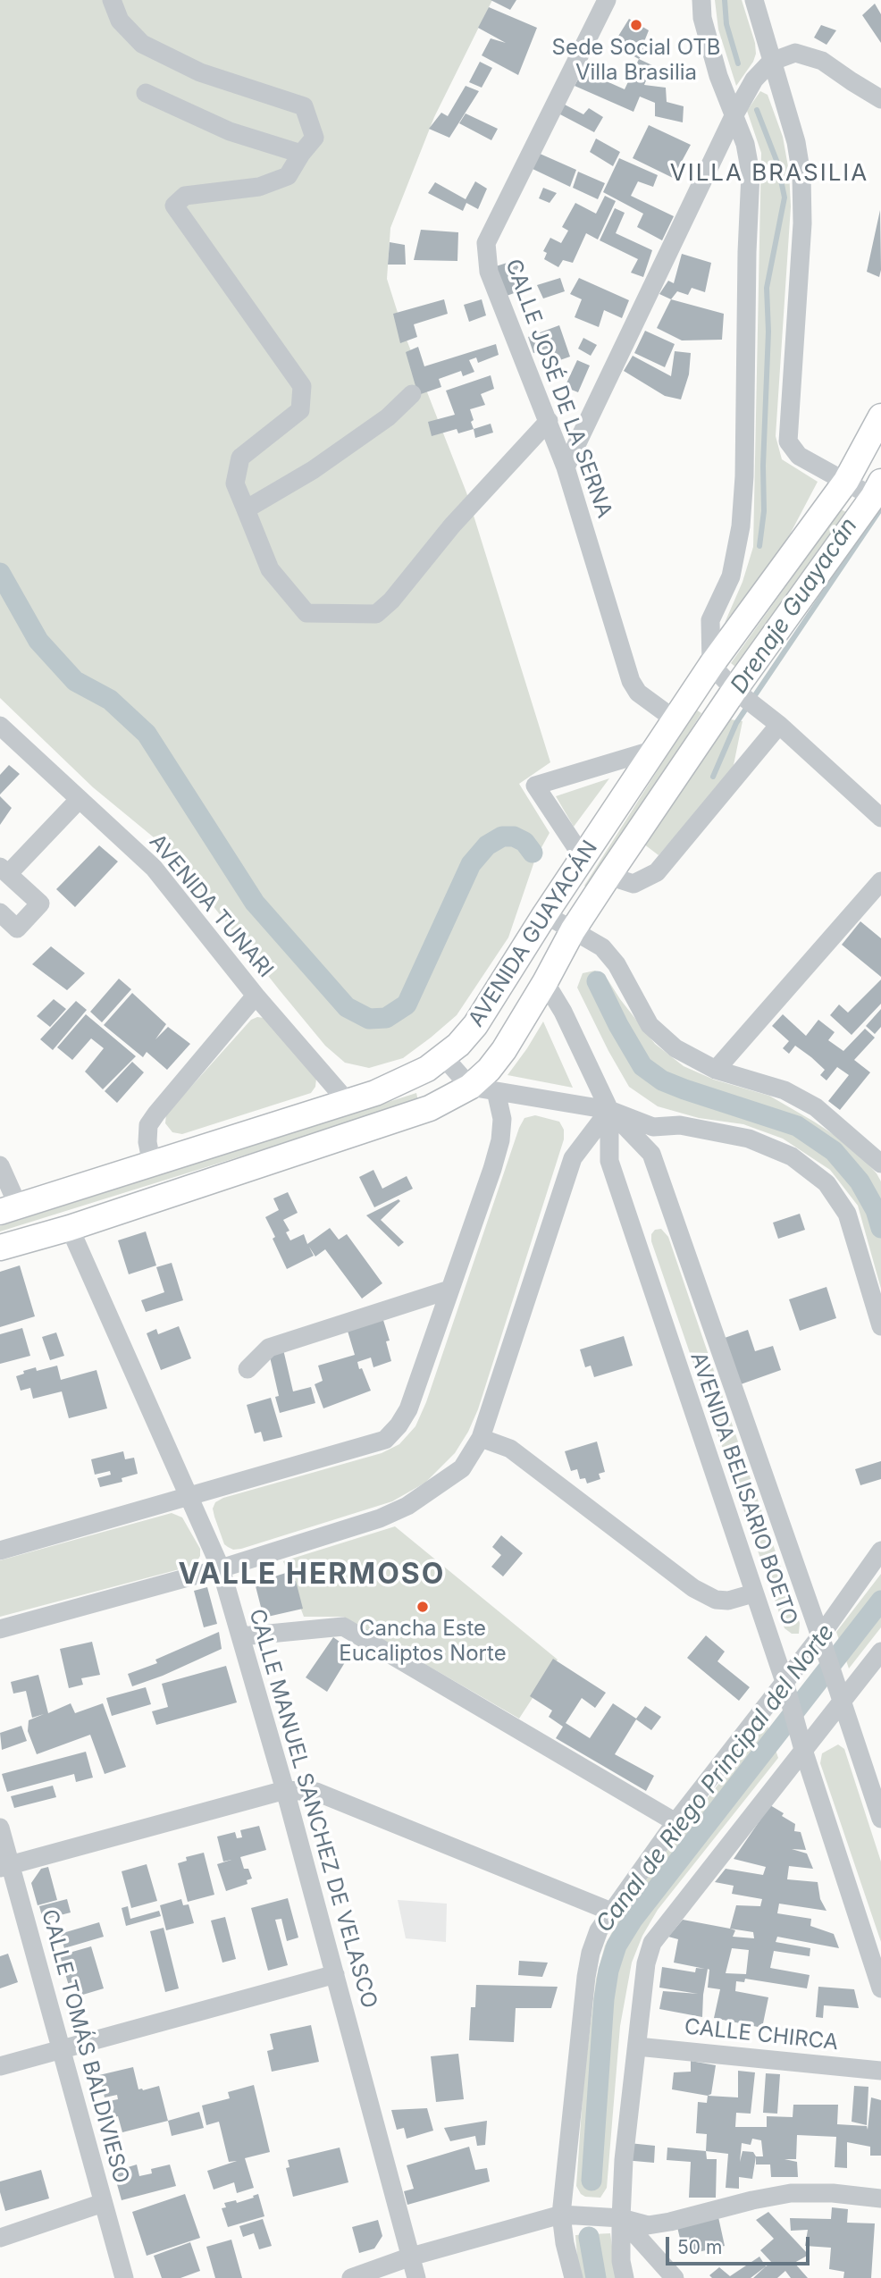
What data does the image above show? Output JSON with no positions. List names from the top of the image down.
{
  "streets": {
    "main road": ["AVENIDA GUAYACÁN"],
    "street": [
      "CALLE JOSÉ DE LA SERNA",
      "AVENIDA TUNARI",
      "AVENIDA BELISARIO BOETO",
      "CALLE MANUEL SANCHEZ DE VELASCO",
      "CALLE CHIRCA",
      "CALLE TOMÁS BALDIVIESO"
    ]
  },
  "crossings": [
    ["CALLE JOSÉ DE LA SERNA", "AVENIDA GUAYACÁN"],
    ["AVENIDA TUNARI", "AVENIDA GUAYACÁN"],
    ["AVENIDA GUAYACÁN", "AVENIDA BELISARIO BOETO"],
    ["AVENIDA GUAYACÁN", "CALLE MANUEL SANCHEZ DE VELASCO"]
  ],
  "districts": ["VILLA BRASILIA", "VALLE HERMOSO"],
  "water": ["Drenaje Guayacán", "Canal de Riego Principal del Norte"],
  "places": ["Sede Social OTB Villa Brasilia", "Cancha Este Eucaliptos Norte"],
  "scale_bar": "50 m"
}
